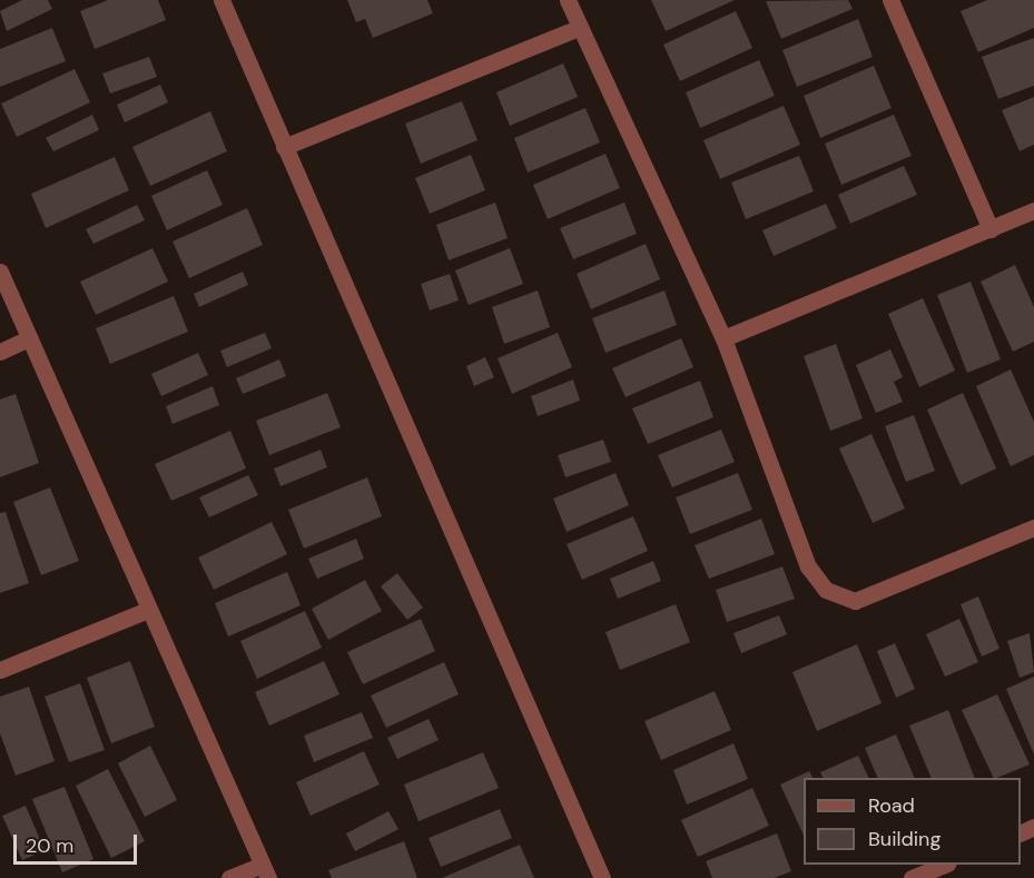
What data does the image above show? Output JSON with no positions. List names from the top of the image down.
{
  "legend": ["Road", "Building"],
  "scale_bar": "20 m"
}
